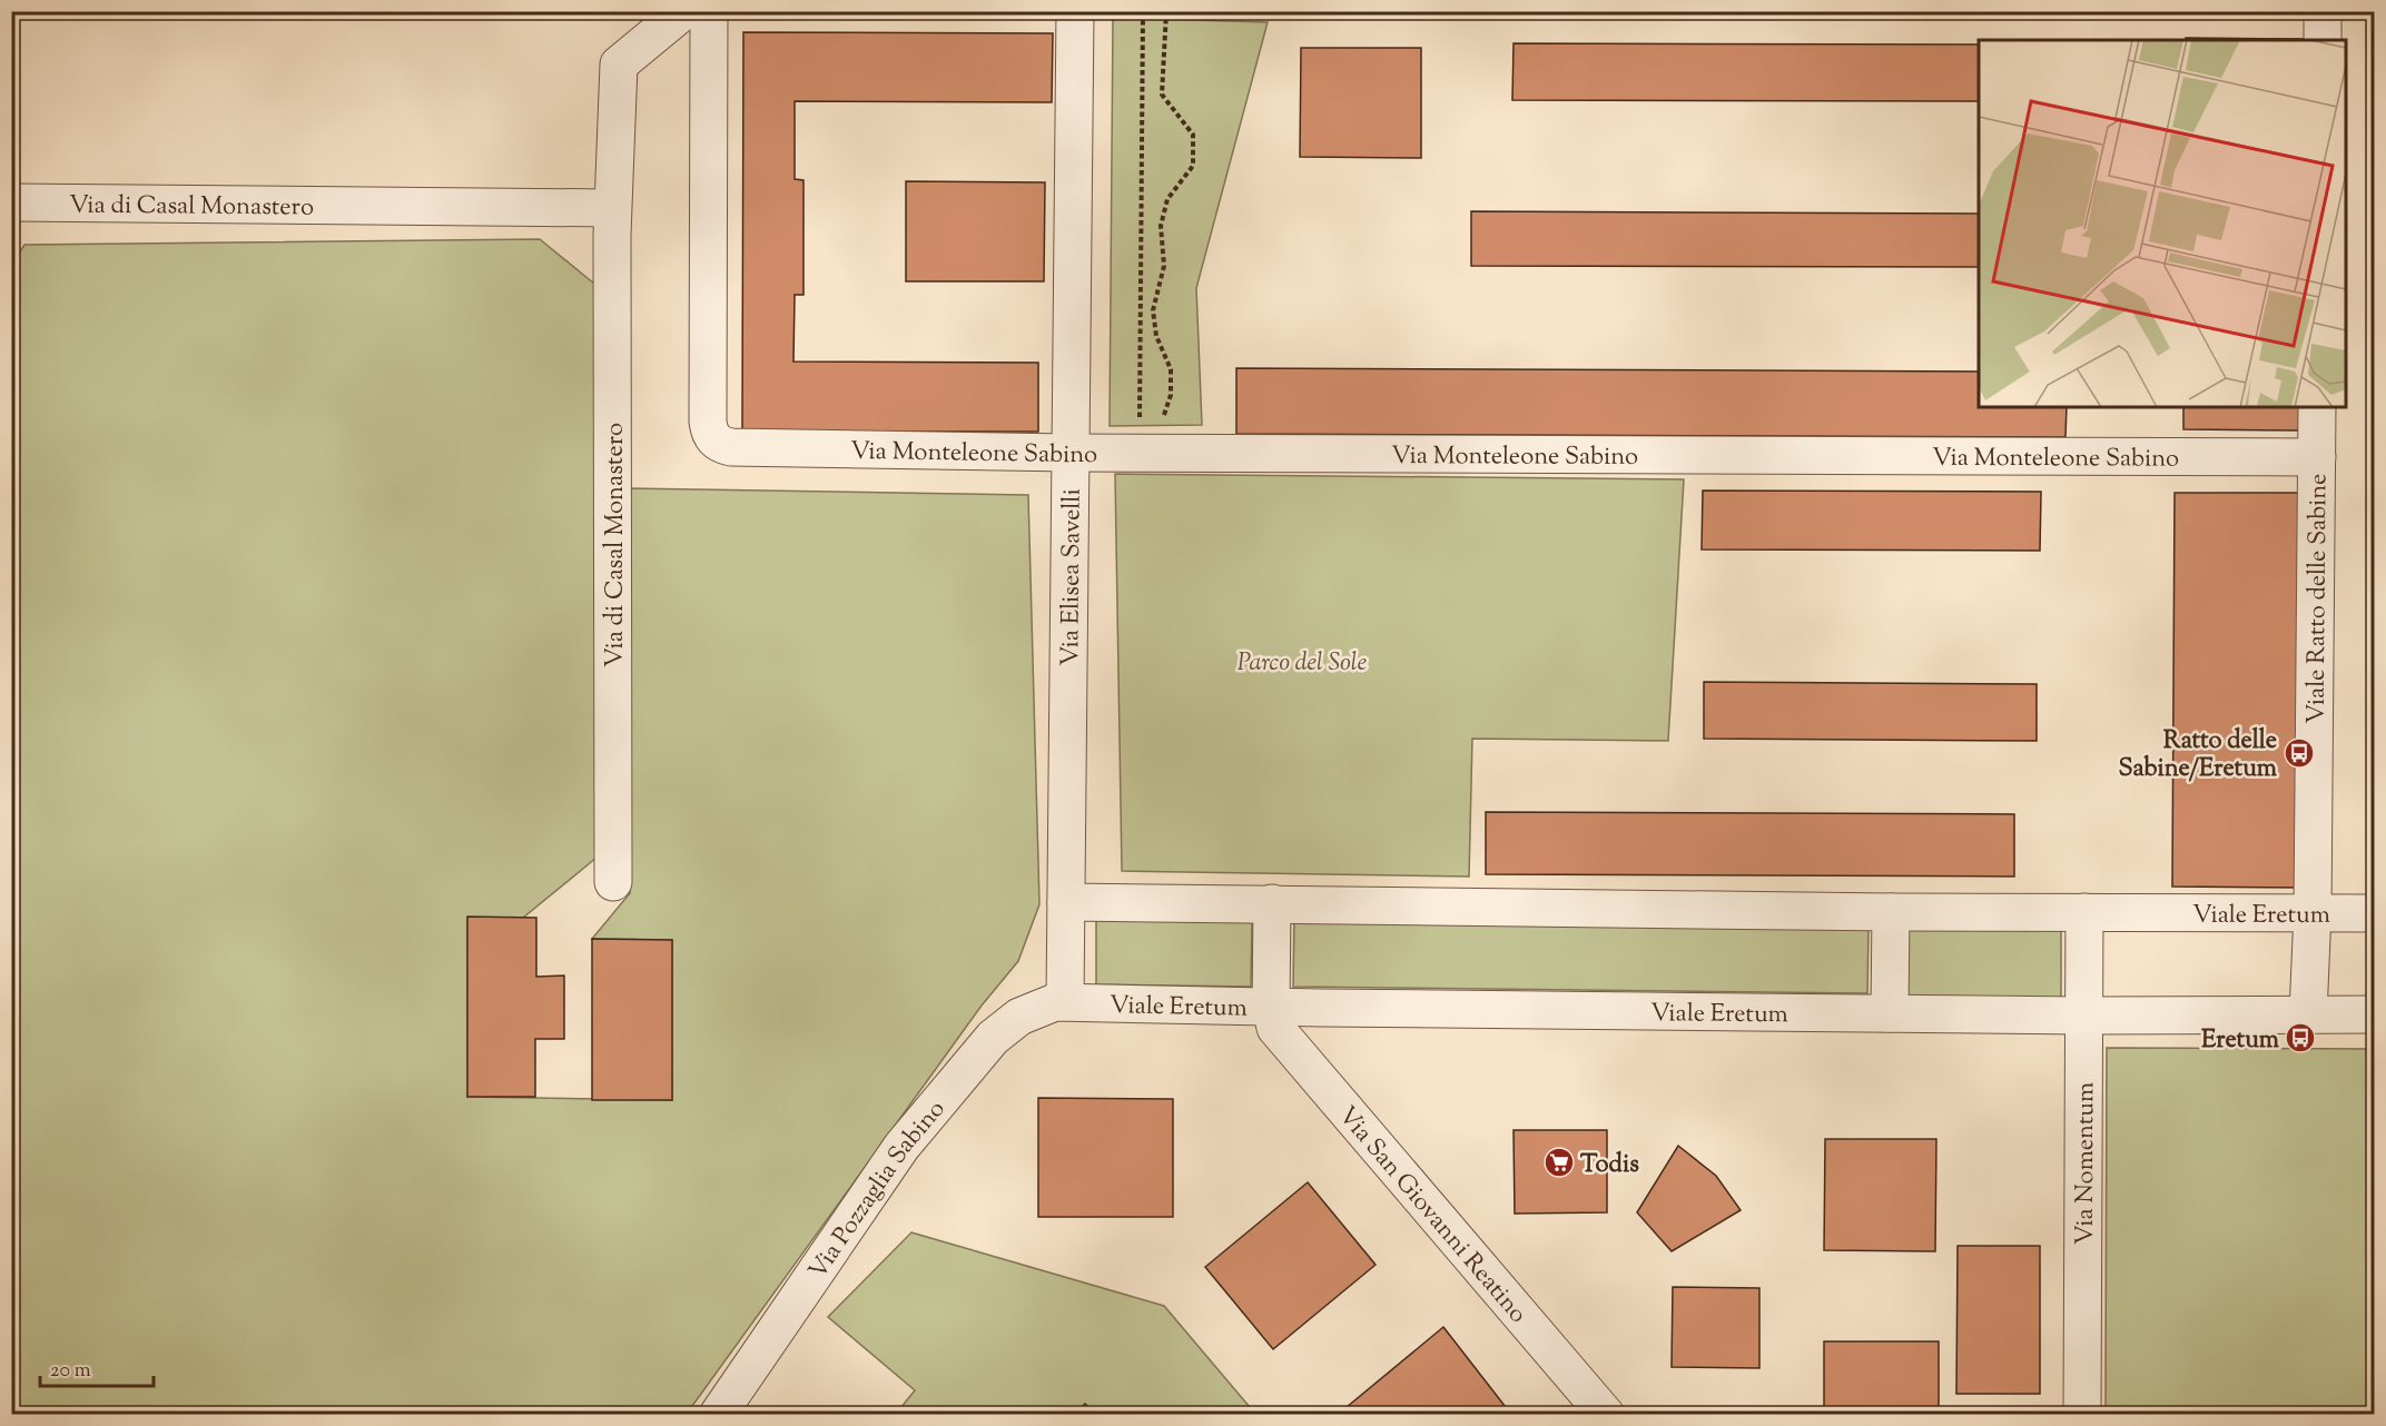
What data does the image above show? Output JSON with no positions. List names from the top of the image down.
{
  "streets": {
    "street": [
      "Via di Casal Monastero",
      "Via Monteleone Sabino",
      "Via Elisea Savelli",
      "Viale Ratto delle Sabine",
      "Viale Eretum",
      "Via Nomentum",
      "Via Pozzaglia Sabino",
      "Via San Giovanni Reatino"
    ]
  },
  "crossings": [
    ["Via Monteleone Sabino", "Via Elisea Savelli"],
    ["Via Monteleone Sabino", "Viale Ratto delle Sabine"],
    ["Via Elisea Savelli", "Viale Eretum"],
    ["Via Elisea Savelli", "Via Pozzaglia Sabino"],
    ["Viale Ratto delle Sabine", "Viale Eretum"],
    ["Viale Eretum", "Via Nomentum"],
    ["Viale Eretum", "Via Pozzaglia Sabino"],
    ["Viale Eretum", "Via San Giovanni Reatino"]
  ],
  "parks": ["Parco del Sole"],
  "places": {
    "bus stop": ["Ratto delle Sabine/Eretum", "Eretum"],
    "supermarket": ["Todis"]
  },
  "scale_bar": "20 m"
}
